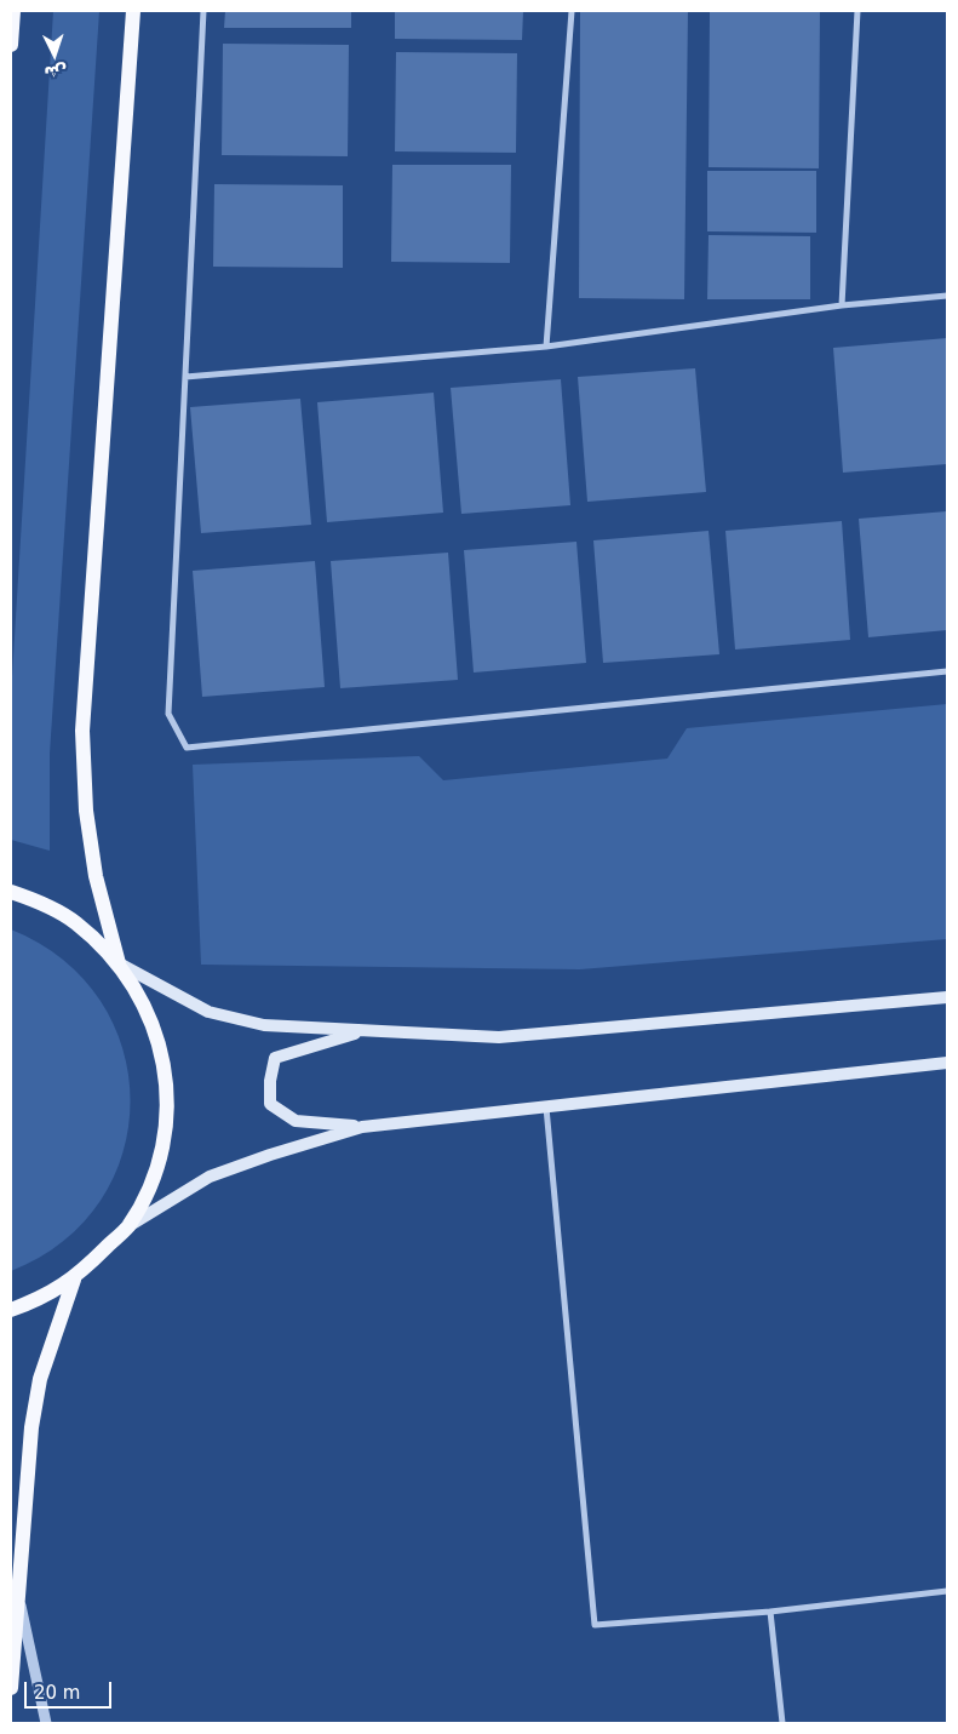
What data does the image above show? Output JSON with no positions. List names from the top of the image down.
{
  "scale_bar": "20 m",
  "north": "bottom"
}
